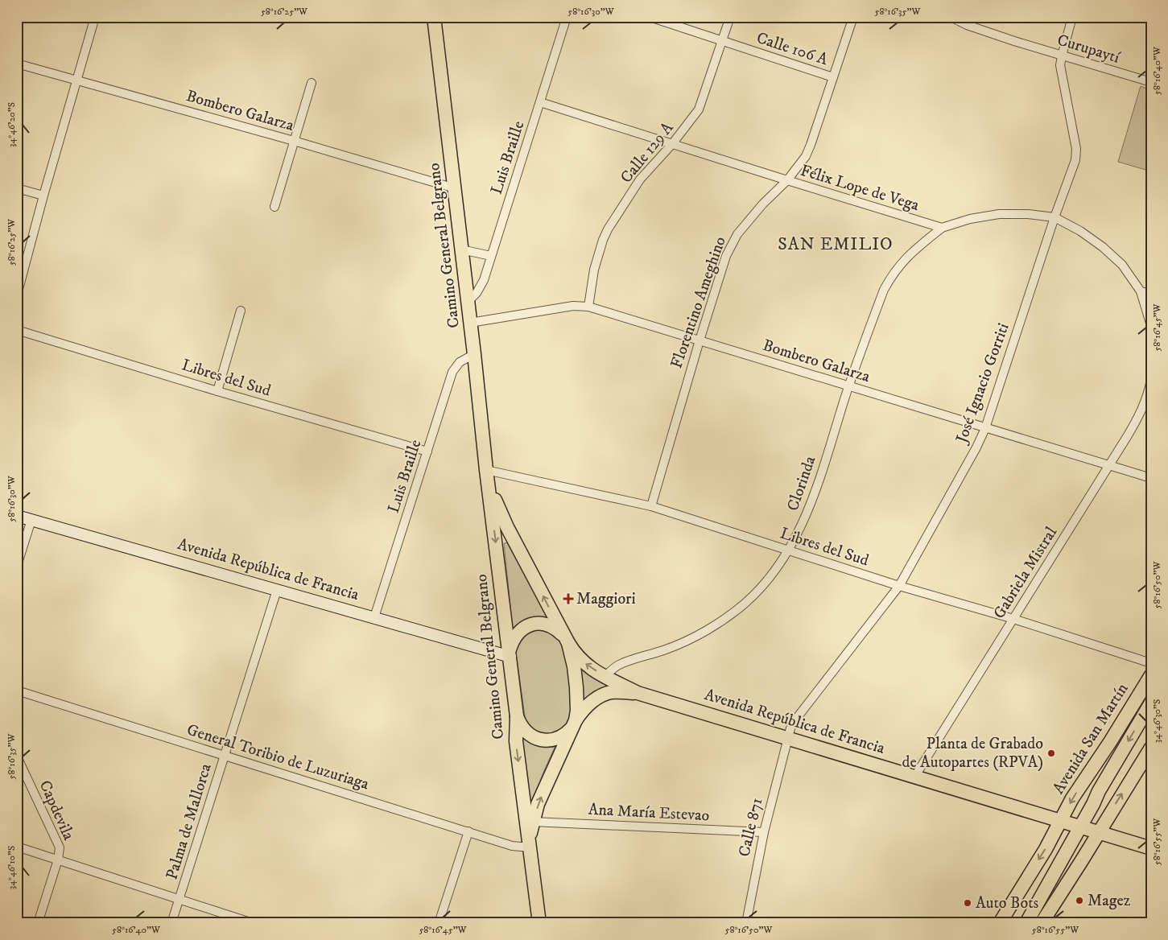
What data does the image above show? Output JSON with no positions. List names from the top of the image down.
{
  "streets": {
    "main road": ["Camino General Belgrano", "Avenida República de Francia", "Avenida San Martín"],
    "street": [
      "Calle 106 A",
      "Curupaytí",
      "Bombero Galarza",
      "Calle 129 A",
      "Luis Braille",
      "Félix Lope de Vega",
      "Florentino Ameghino",
      "Libres del Sud",
      "José Ignacio Gorriti",
      "Clorinda",
      "Gabriela Mistral",
      "General Toribio de Luzuriaga",
      "Capdevila",
      "Ana María Estevao",
      "Palma de Mallorca",
      "Calle 871"
    ]
  },
  "crossings": [
    ["Calle 106 A", "Calle 129 A"],
    ["Calle 106 A", "Florentino Ameghino"],
    ["Curupaytí", "José Ignacio Gorriti"],
    ["Bombero Galarza", "Calle 129 A"],
    ["Bombero Galarza", "Camino General Belgrano"],
    ["Bombero Galarza", "Florentino Ameghino"],
    ["Bombero Galarza", "José Ignacio Gorriti"],
    ["Bombero Galarza", "Clorinda"],
    ["Bombero Galarza", "Gabriela Mistral"],
    ["Calle 129 A", "Félix Lope de Vega"],
    ["Luis Braille", "Félix Lope de Vega"],
    ["Luis Braille", "Camino General Belgrano"],
    ["Luis Braille", "Libres del Sud"],
    ["Luis Braille", "Avenida República de Francia"],
    ["Félix Lope de Vega", "Florentino Ameghino"],
    ["Félix Lope de Vega", "Clorinda"],
    ["Camino General Belgrano", "Libres del Sud"],
    ["Camino General Belgrano", "Avenida República de Francia"],
    ["Camino General Belgrano", "General Toribio de Luzuriaga"],
    ["Camino General Belgrano", "Ana María Estevao"],
    ["Florentino Ameghino", "Libres del Sud"],
    ["Libres del Sud", "José Ignacio Gorriti"],
    ["Libres del Sud", "Clorinda"],
    ["Libres del Sud", "Gabriela Mistral"],
    ["José Ignacio Gorriti", "Avenida República de Francia"],
    ["José Ignacio Gorriti", "Calle 871"],
    ["Clorinda", "Avenida República de Francia"],
    ["Avenida República de Francia", "Gabriela Mistral"],
    ["Avenida República de Francia", "Avenida San Martín"],
    ["Avenida República de Francia", "Palma de Mallorca"],
    ["Avenida República de Francia", "Calle 871"],
    ["General Toribio de Luzuriaga", "Palma de Mallorca"],
    ["Ana María Estevao", "Calle 871"]
  ],
  "districts": ["SAN EMILIO"],
  "places": {
    "health": ["Maggiori"],
    "other": ["Planta de Grabado de Autopartes (RPVA)", "Magez", "Auto Bots"]
  },
  "coordinates": [
    "58°16'25\"W",
    "58°16'30\"W",
    "58°16'35\"W",
    "58°16'40\"W",
    "34°46'20\"S",
    "58°16'45\"W",
    "58°16'50\"W",
    "34°46'30\"S",
    "58°16'55\"W",
    "34°46'10\"S"
  ]
}
